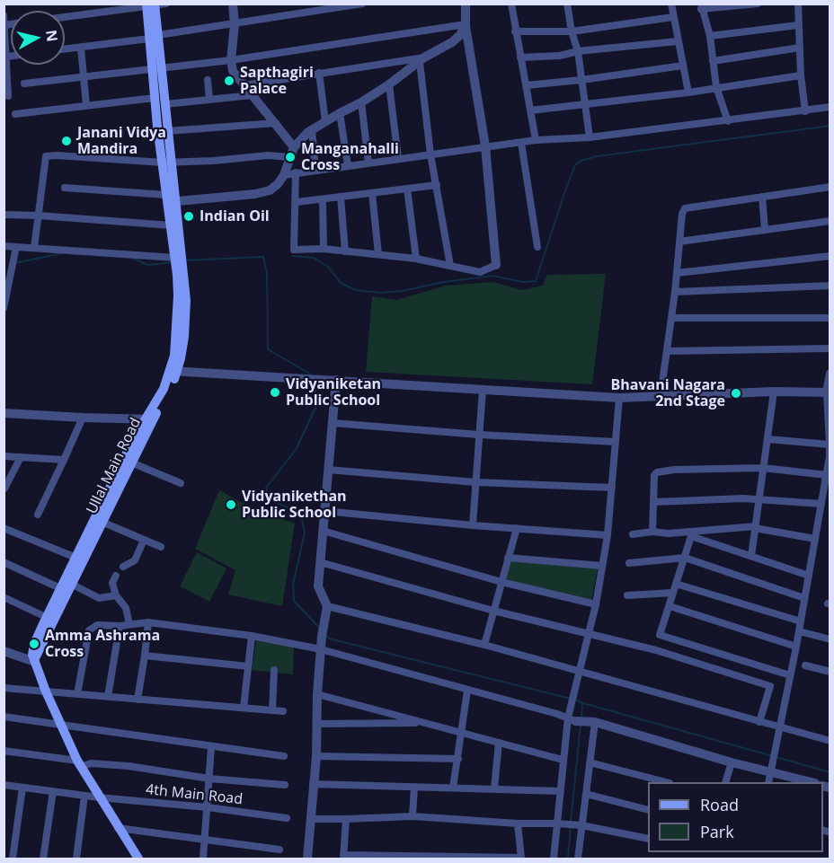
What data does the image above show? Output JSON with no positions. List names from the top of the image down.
{
  "streets": {
    "main road": ["Ullal Main Road"],
    "street": ["4th Main Road"]
  },
  "crossings": [
    ["Ullal Main Road", "4th Main Road"]
  ],
  "places": [
    "Sapthagiri Palace",
    "Janani Vidya Mandira",
    "Manganahalli Cross",
    "Indian Oil",
    "Vidyaniketan Public School",
    "Bhavani Nagara 2nd Stage",
    "Vidyanikethan Public School",
    "Amma Ashrama Cross"
  ],
  "legend": ["Road", "Park"],
  "north": "right"
}
